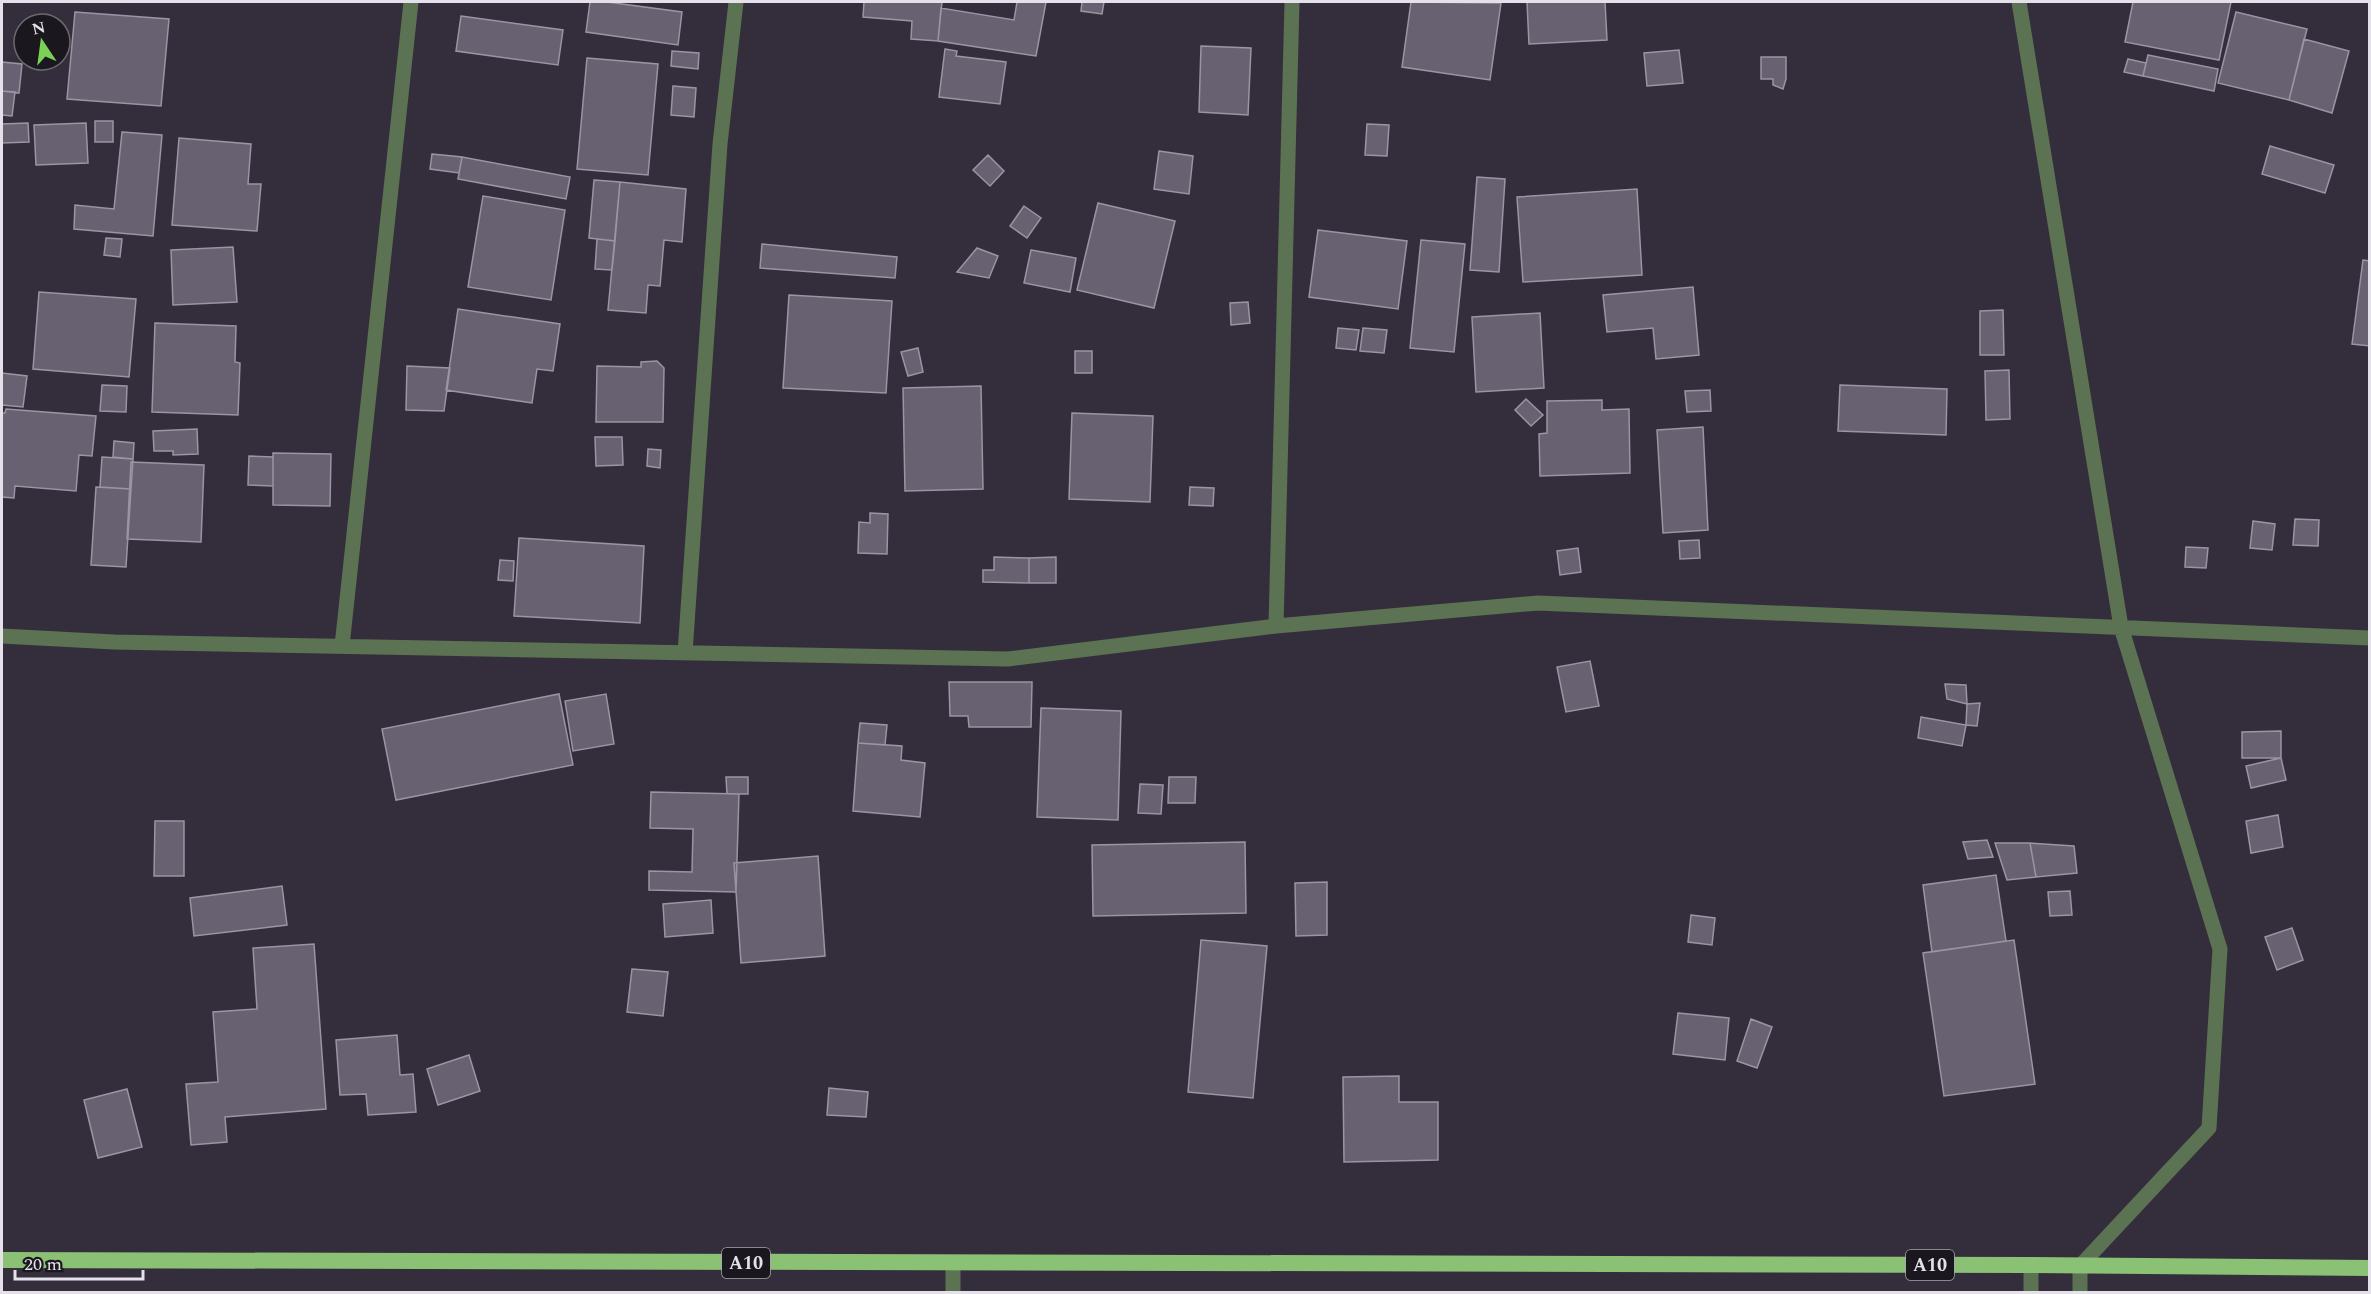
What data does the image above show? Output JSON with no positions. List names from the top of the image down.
{
  "streets": {
    "highway": ["A10"]
  },
  "scale_bar": "20 m",
  "north": "top"
}
